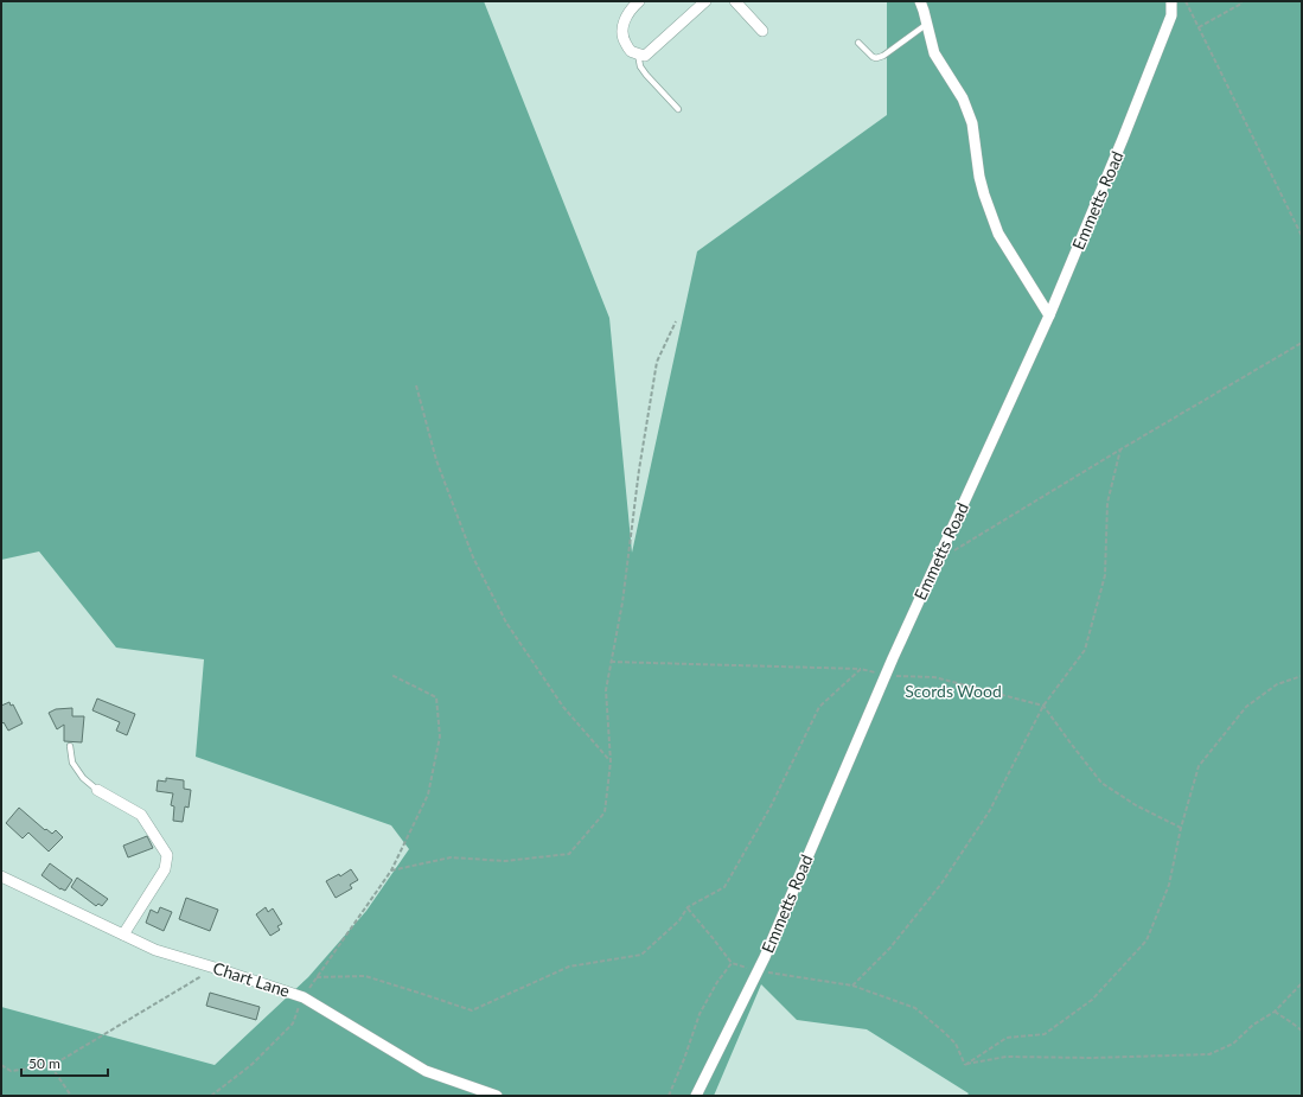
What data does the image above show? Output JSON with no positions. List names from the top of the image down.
{
  "streets": {
    "street": ["Emmetts Road", "Chart Lane"]
  },
  "parks": ["Scords Wood"],
  "scale_bar": "50 m"
}
